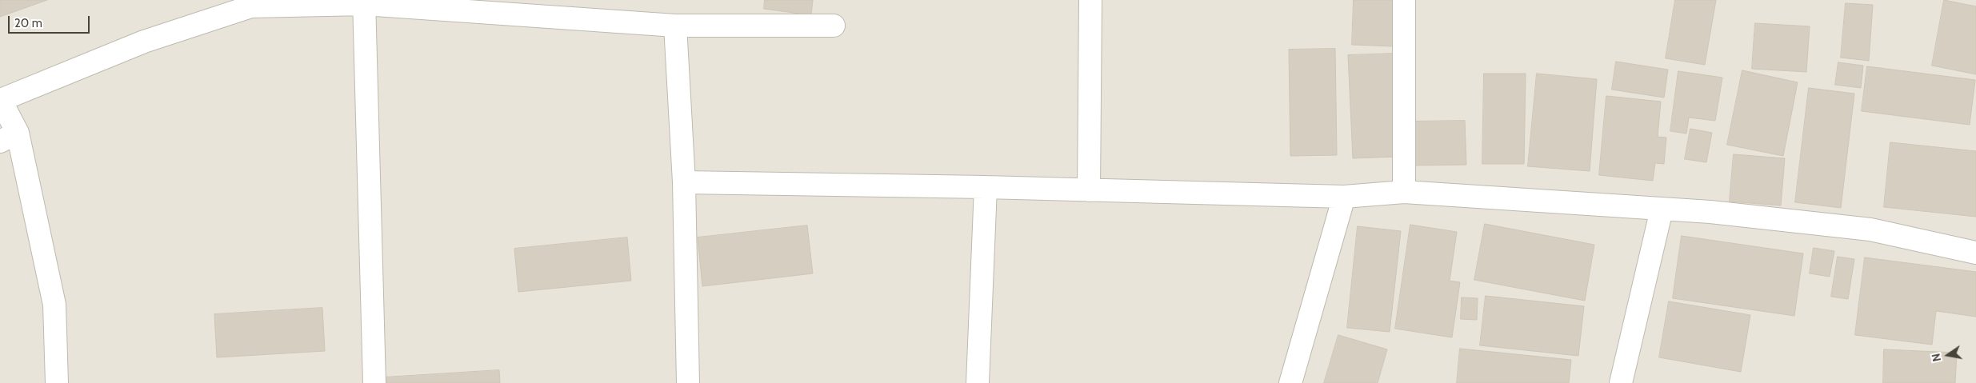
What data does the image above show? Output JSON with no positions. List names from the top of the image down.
{
  "scale_bar": "20 m",
  "north": "left"
}
